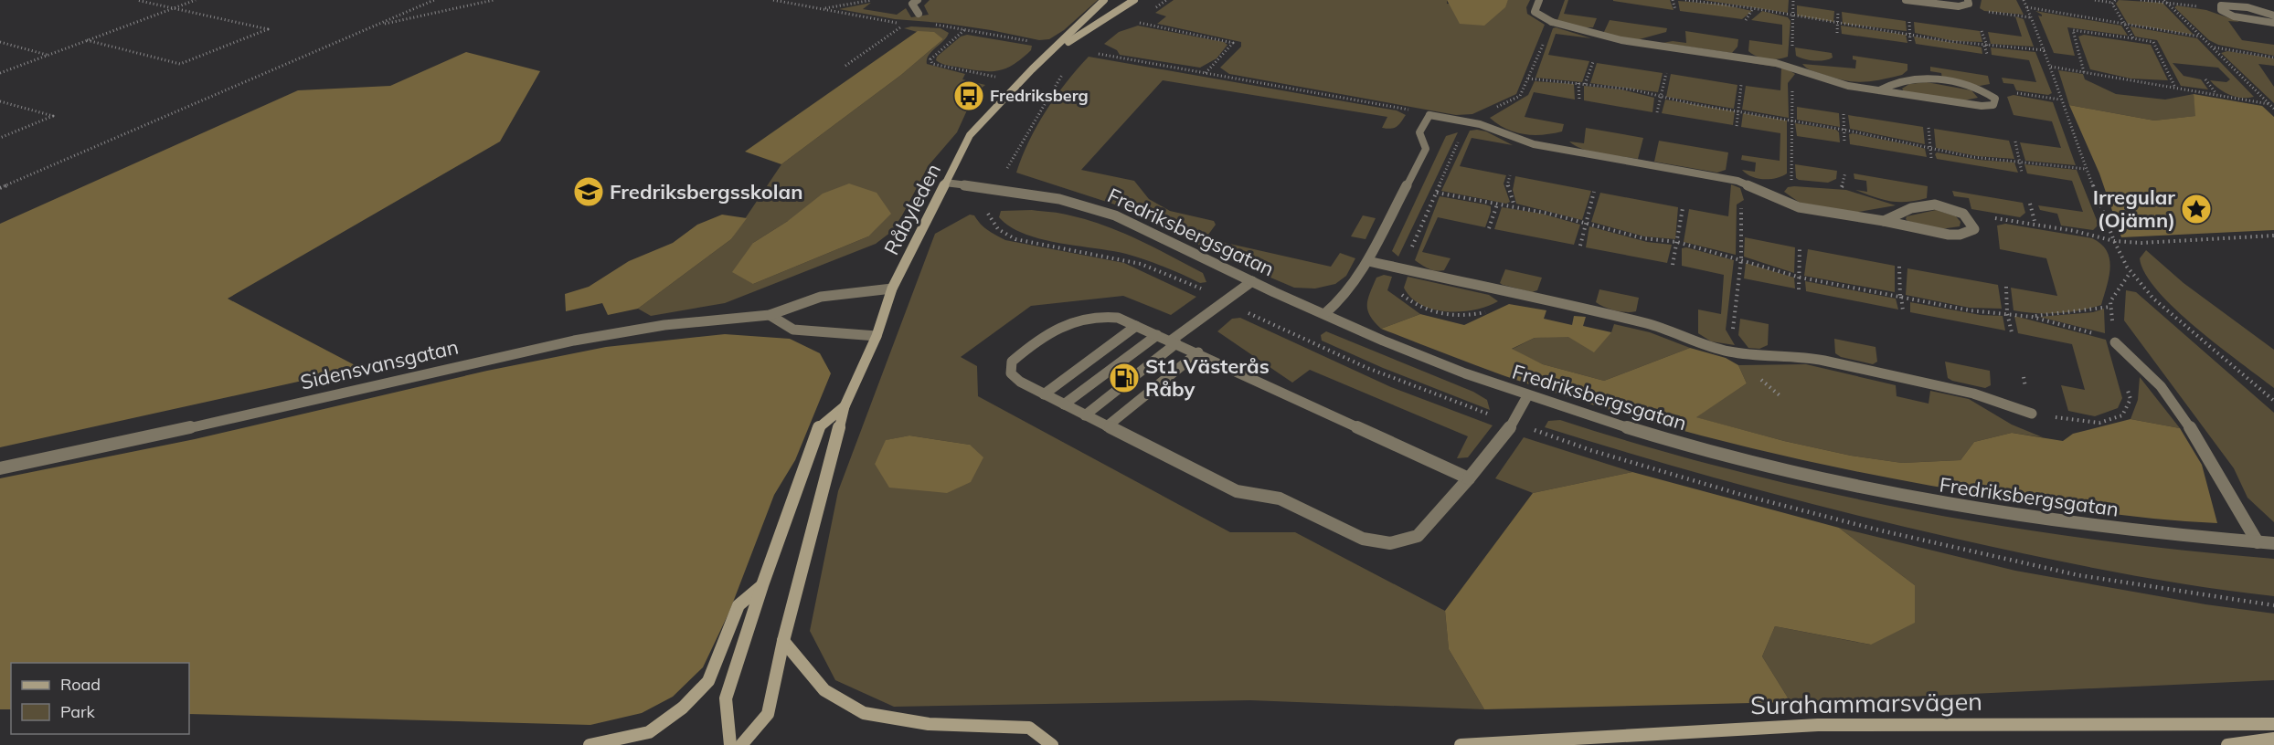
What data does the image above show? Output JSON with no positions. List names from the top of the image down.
{
  "streets": {
    "main road": ["Råbyleden", "Surahammarsvägen"],
    "street": ["Fredriksbergsgatan", "Sidensvansgatan"]
  },
  "crossings": [
    ["Råbyleden", "Fredriksbergsgatan"],
    ["Råbyleden", "Sidensvansgatan"]
  ],
  "places": {
    "bus stop": ["Fredriksberg"],
    "school or university": ["Fredriksbergsskolan"],
    "place": ["Irregular (Ojämn)"],
    "fuel station": ["St1 Västerås Råby"]
  },
  "legend": ["Road", "Park"]
}
